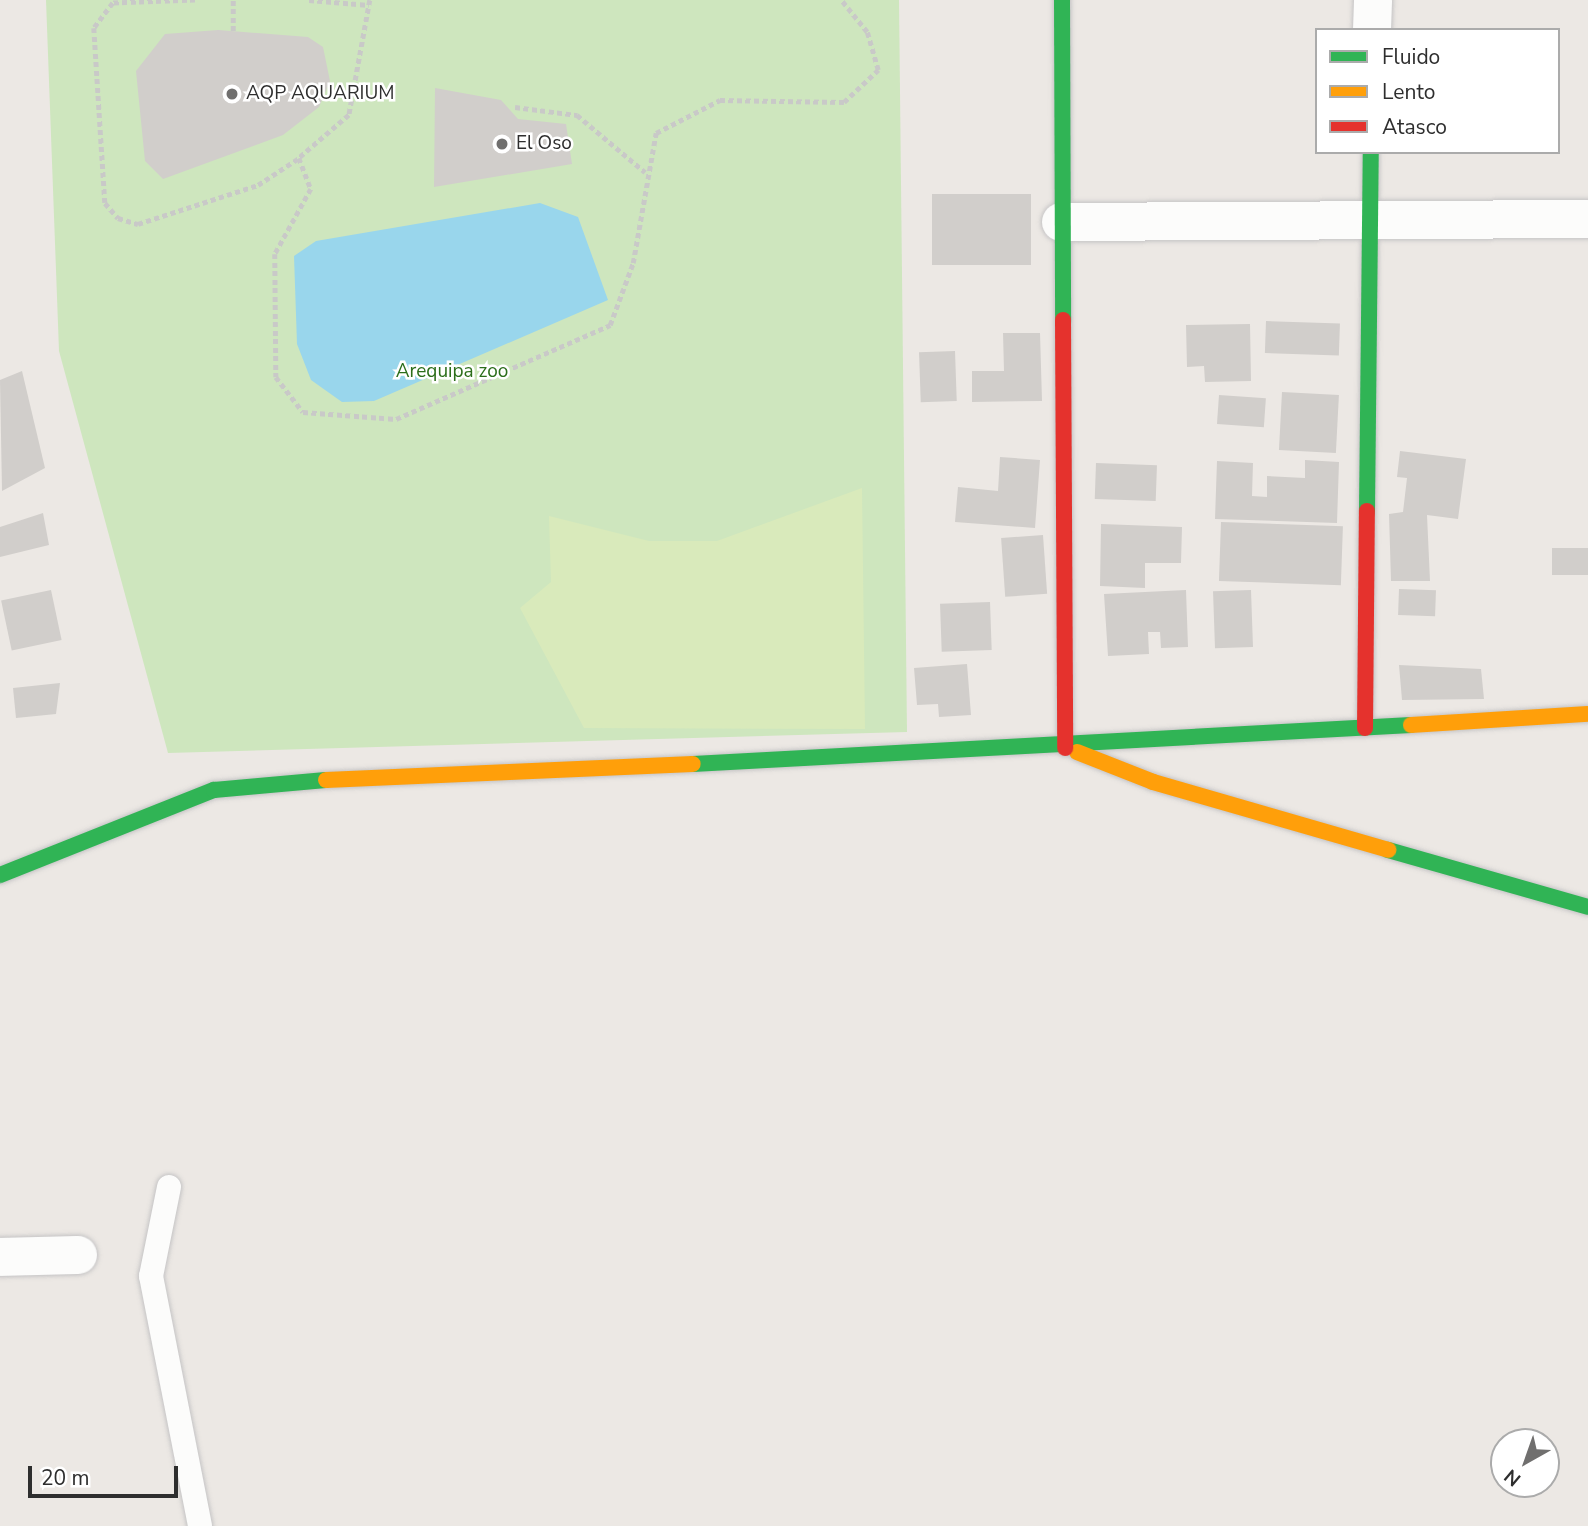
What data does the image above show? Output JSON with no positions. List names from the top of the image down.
{
  "parks": ["Arequipa zoo"],
  "places": ["AQP AQUARIUM", "El Oso"],
  "legend": ["Fluido", "Lento", "Atasco"],
  "scale_bar": "20 m",
  "north": "bottom left"
}
